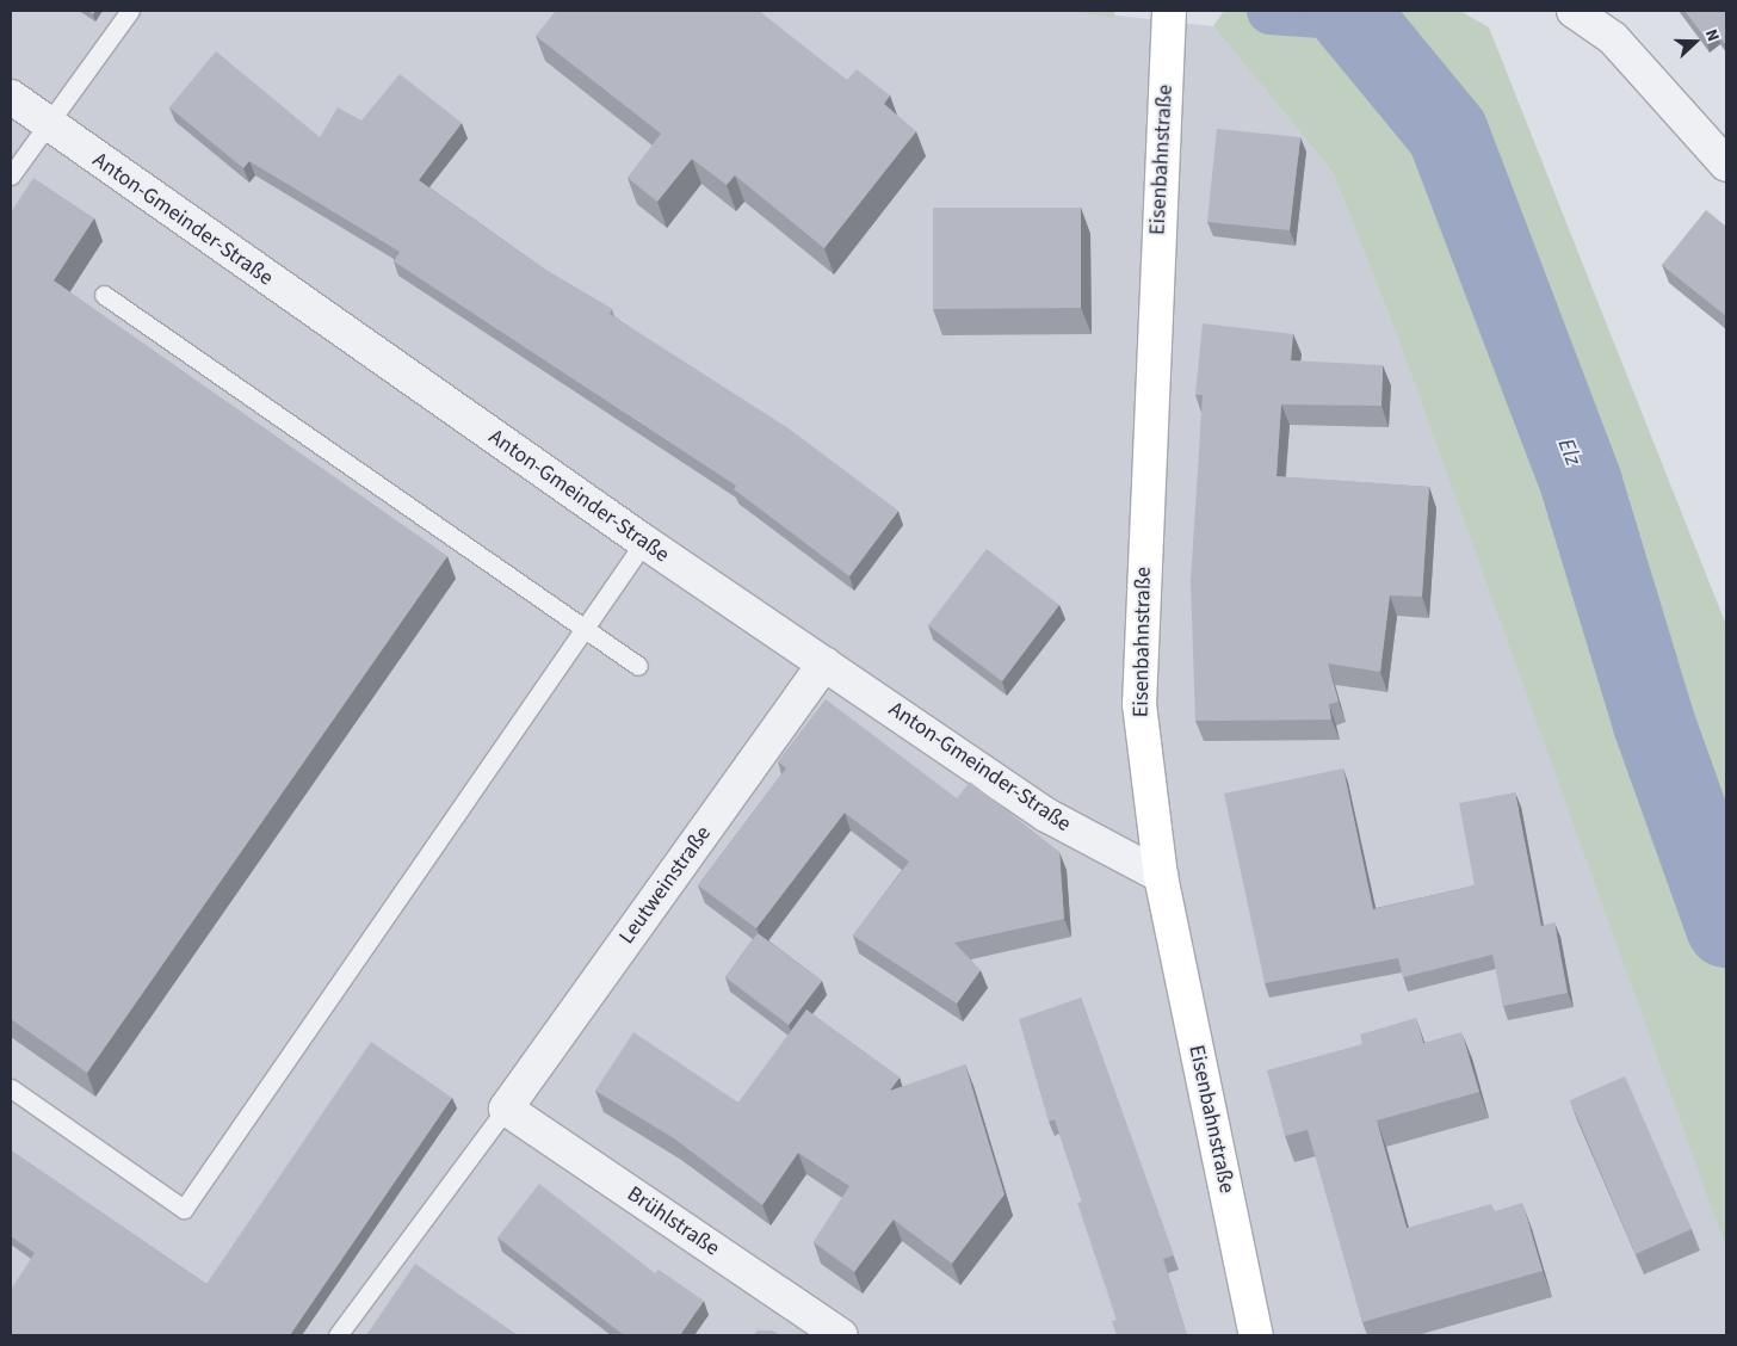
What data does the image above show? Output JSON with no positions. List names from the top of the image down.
{
  "streets": {
    "main road": ["Eisenbahnstraße"],
    "street": ["Anton-Gmeinder-Straße", "Leutweinstraße", "Brühlstraße"]
  },
  "crossings": [
    ["Eisenbahnstraße", "Anton-Gmeinder-Straße"],
    ["Anton-Gmeinder-Straße", "Leutweinstraße"],
    ["Leutweinstraße", "Brühlstraße"]
  ],
  "water": ["Elz"],
  "north": "right"
}
